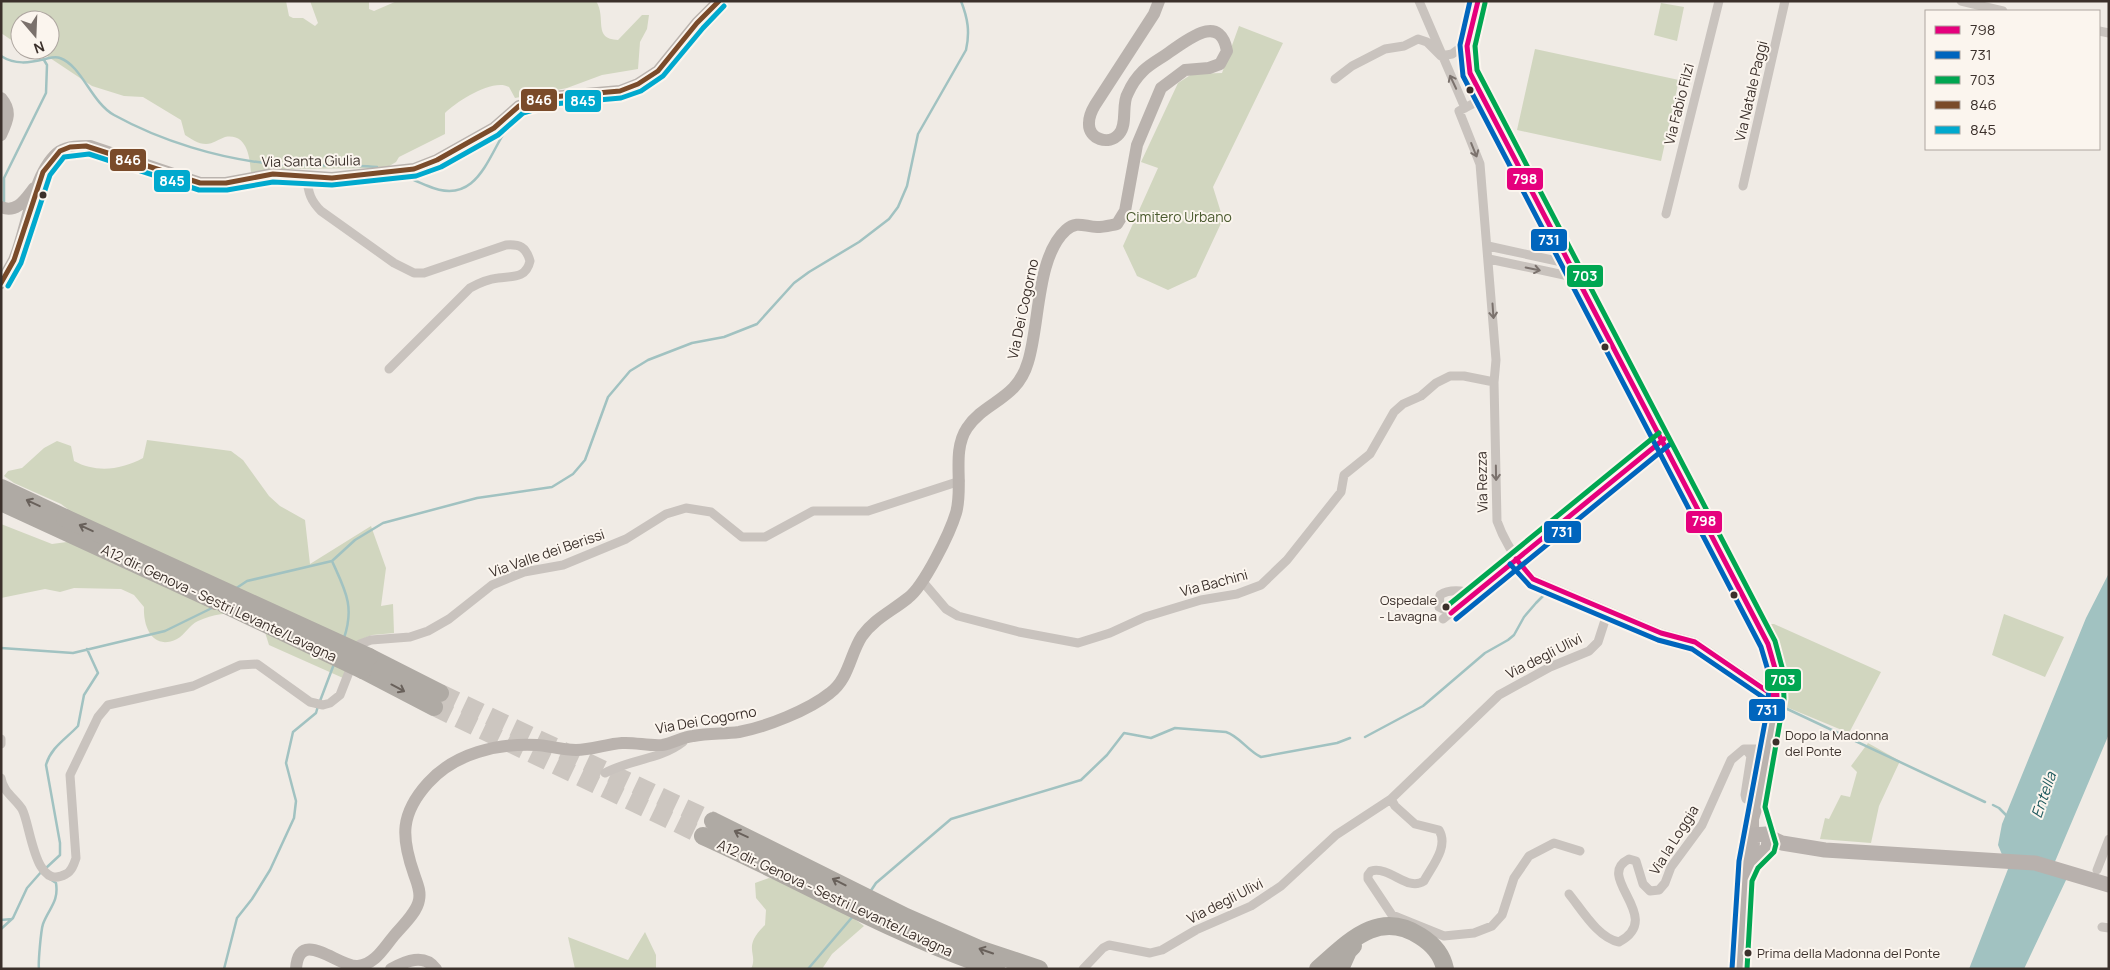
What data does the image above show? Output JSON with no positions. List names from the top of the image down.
{
  "streets": {
    "highway": ["A12 dir. Genova - Sestri Levante/Lavagna"],
    "street": [
      "Via Natale Paggi",
      "Via Fabio Filzi",
      "Via Santa Giulia",
      "Via Dei Cogorno",
      "Via Rezza",
      "Via Valle dei Berissi",
      "Via Bachini",
      "Via degli Ulivi",
      "Via la Loggia"
    ]
  },
  "crossings": [
    ["Via Dei Cogorno", "Via Valle dei Berissi"],
    ["Via Dei Cogorno", "Via Bachini"],
    ["Via Rezza", "Via Bachini"],
    ["Via Rezza", "Via degli Ulivi"]
  ],
  "one_way": ["Via Rezza"],
  "water": ["Entella"],
  "parks": ["Cimitero Urbano"],
  "places": ["Ospedale - Lavagna", "Dopo la Madonna del Ponte", "Prima della Madonna del Ponte"],
  "lines": [
    "transit line 798",
    "transit line 731",
    "transit line 846",
    "transit line 703",
    "transit line 845"
  ],
  "legend": [
    "798",
    "731",
    "703",
    "846",
    "845"
  ],
  "north": "bottom"
}
